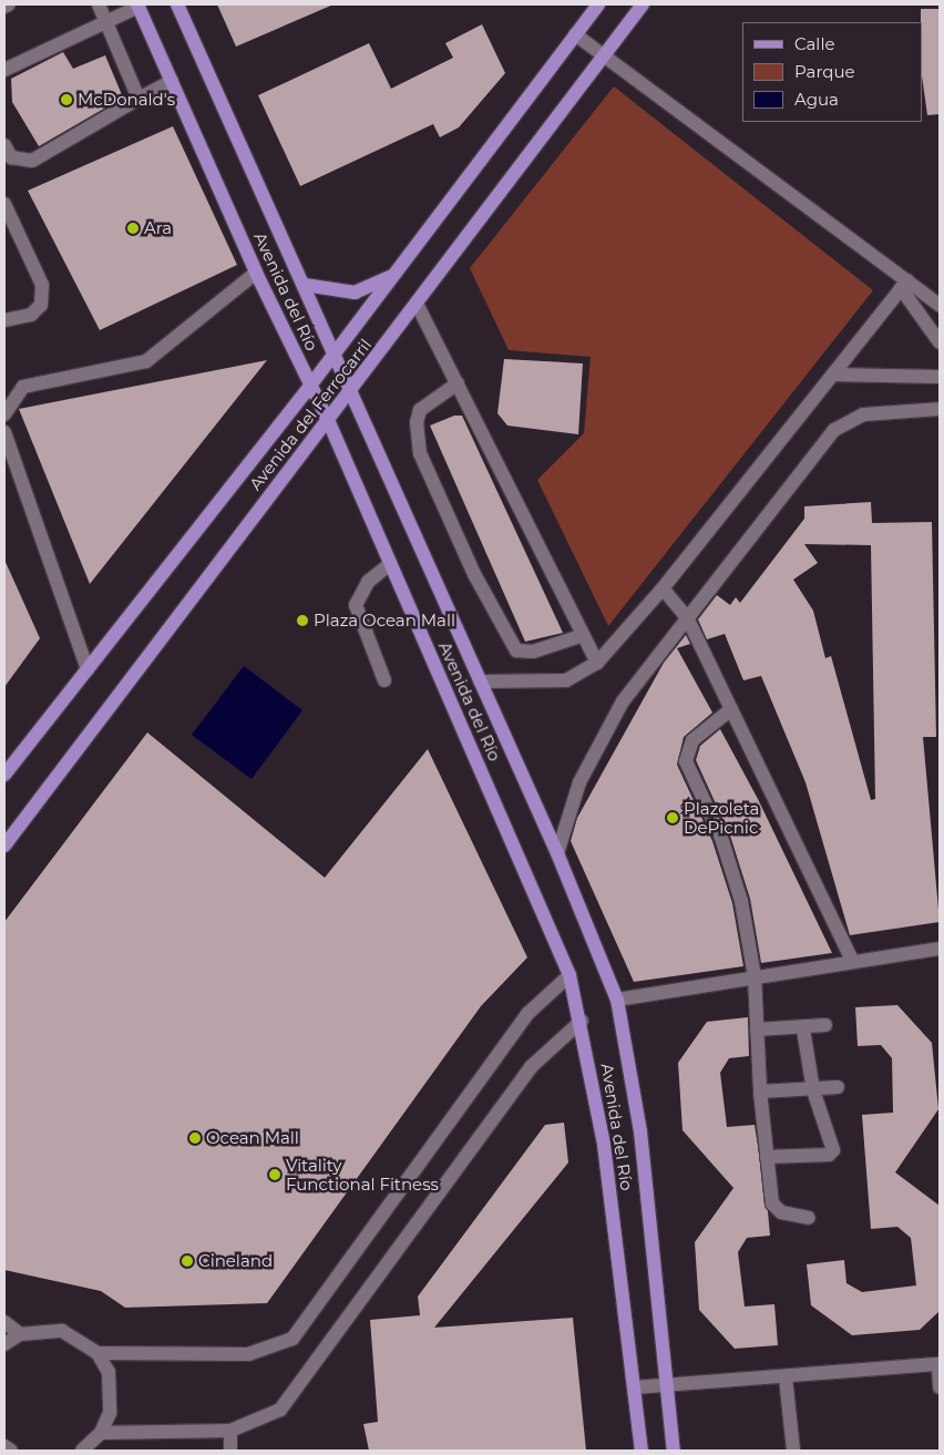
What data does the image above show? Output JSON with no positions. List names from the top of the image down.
{
  "streets": {
    "main road": ["Avenida del Río", "Avenida del Ferrocarril"]
  },
  "crossings": [
    ["Avenida del Río", "Avenida del Ferrocarril"]
  ],
  "places": [
    "McDonald's",
    "Ara",
    "Plaza Ocean Mall",
    "Plazoleta DePicnic",
    "Ocean Mall",
    "Vitality Functional Fitness",
    "Cineland"
  ],
  "legend": ["Calle", "Parque", "Agua"]
}
